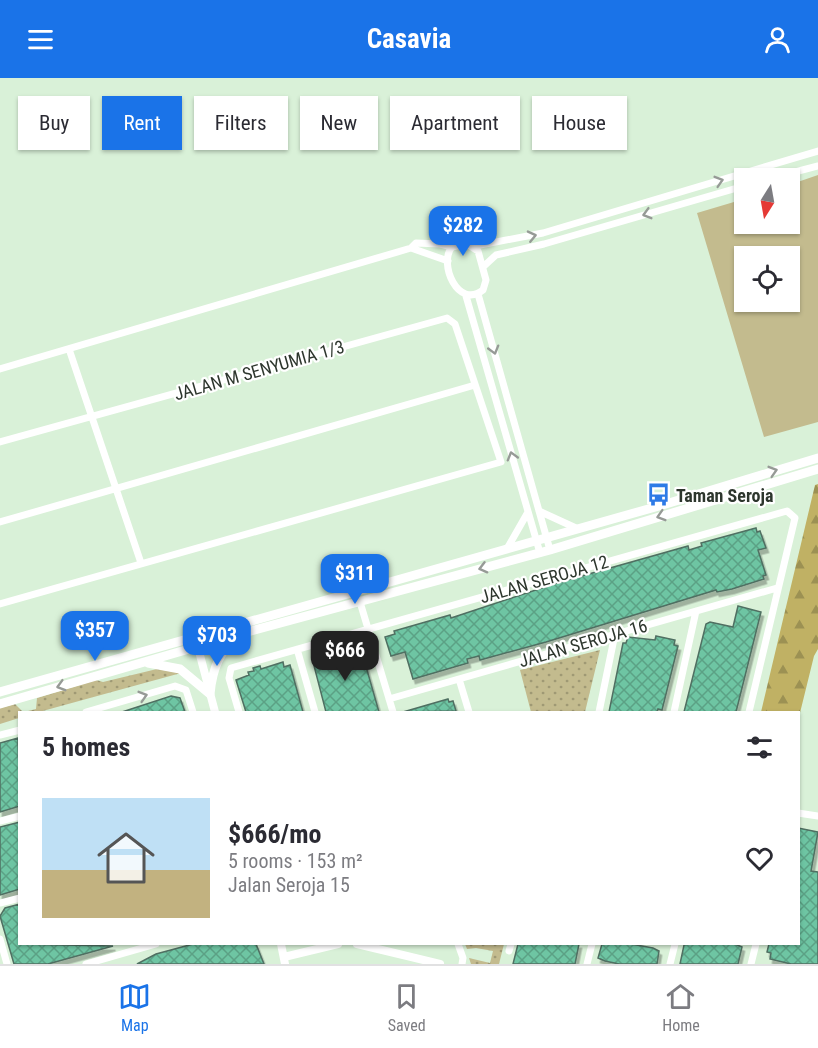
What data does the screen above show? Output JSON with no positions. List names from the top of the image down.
{
  "streets": {
    "street": ["JALAN M SENYUMIA 1/3", "JALAN SEROJA 12", "JALAN SEROJA 16"]
  },
  "crossings": [
    ["JALAN SEROJA 12", "JALAN SEROJA 16"]
  ],
  "places": {
    "bus stop": ["Taman Seroja"]
  },
  "north": "bottom",
  "page": {
    "header": "Casavia",
    "chip": [
      "Buy",
      "Rent",
      "Filters",
      "New",
      "Apartment",
      "House"
    ],
    "price": [
      "$282",
      "$311",
      "$357",
      "$703",
      "$666"
    ],
    "heading": "5 homes",
    "list": [
      {
        "name": "$666/mo",
        "note": "5 rooms · 153 m² · Jalan Seroja 15"
      }
    ],
    "tabs": ["Map", "Saved", "Home"]
  }
}
